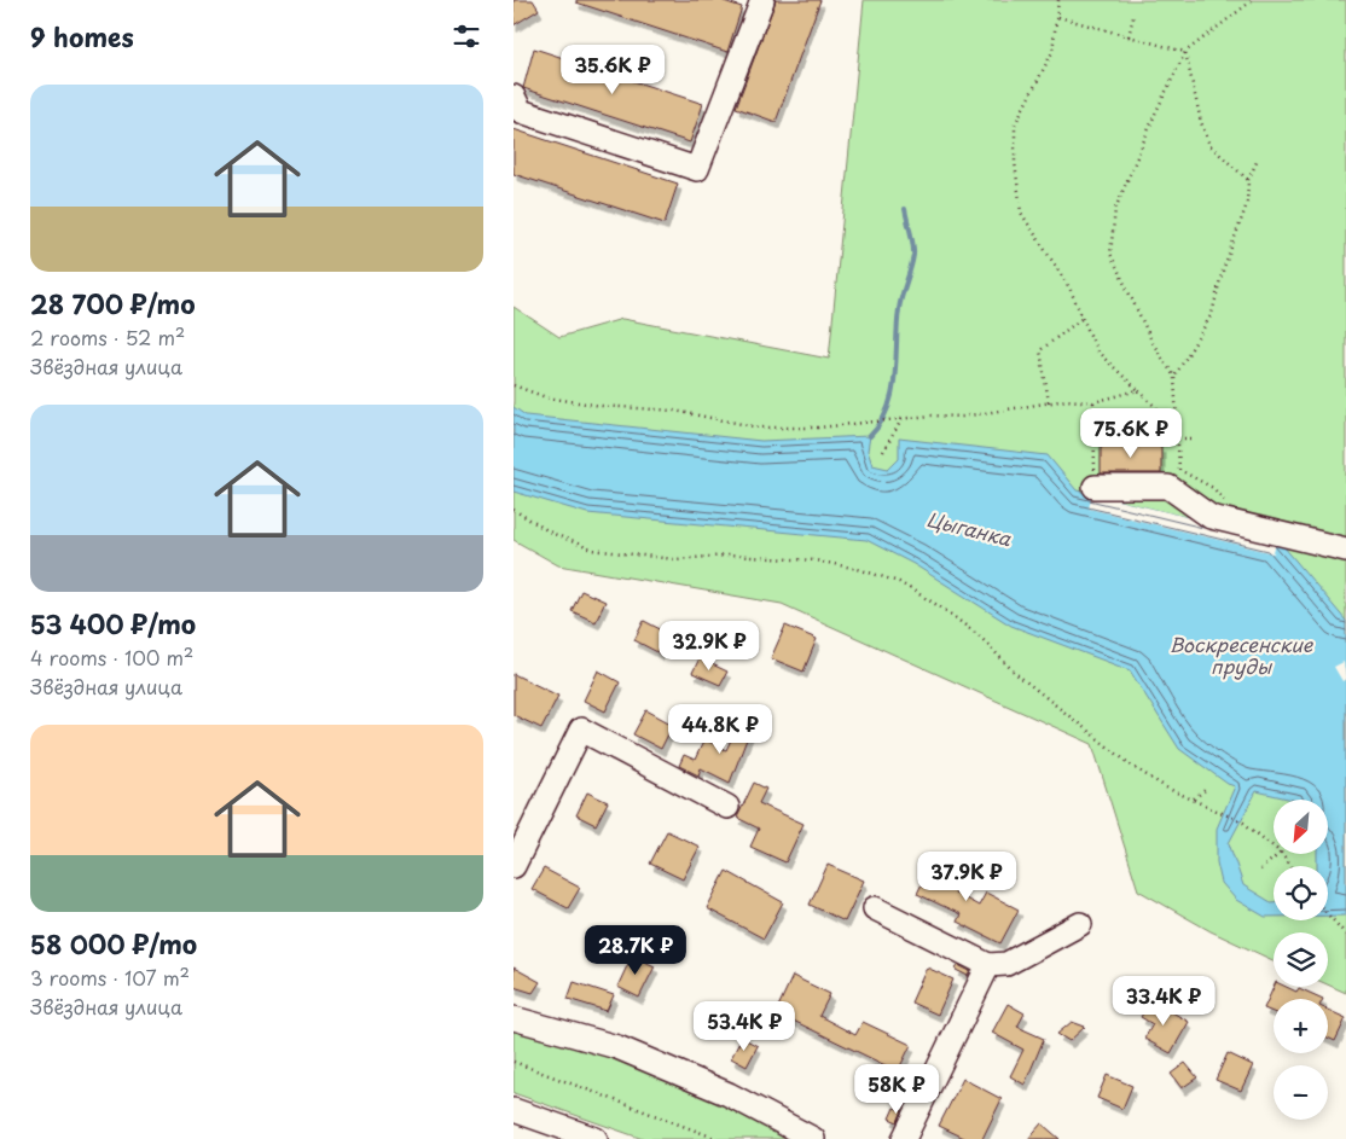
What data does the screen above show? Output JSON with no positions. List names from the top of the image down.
{
  "water": ["Цыганка", "Воскресенские пруды"],
  "north": "bottom left",
  "page": {
    "heading": "9 homes",
    "price": [
      "35.6K ₽",
      "75.6K ₽",
      "32.9K ₽",
      "44.8K ₽",
      "37.9K ₽",
      "28.7K ₽",
      "33.4K ₽",
      "53.4K ₽",
      "58K ₽"
    ],
    "list": [
      {
        "name": "28 700 ₽/mo",
        "note": "2 rooms · 52 m² · Звёздная улица"
      },
      {
        "name": "53 400 ₽/mo",
        "note": "4 rooms · 100 m² · Звёздная улица"
      },
      {
        "name": "58 000 ₽/mo",
        "note": "3 rooms · 107 m² · Звёздная улица"
      }
    ],
    "map_buttons": ["+", "−"]
  }
}
